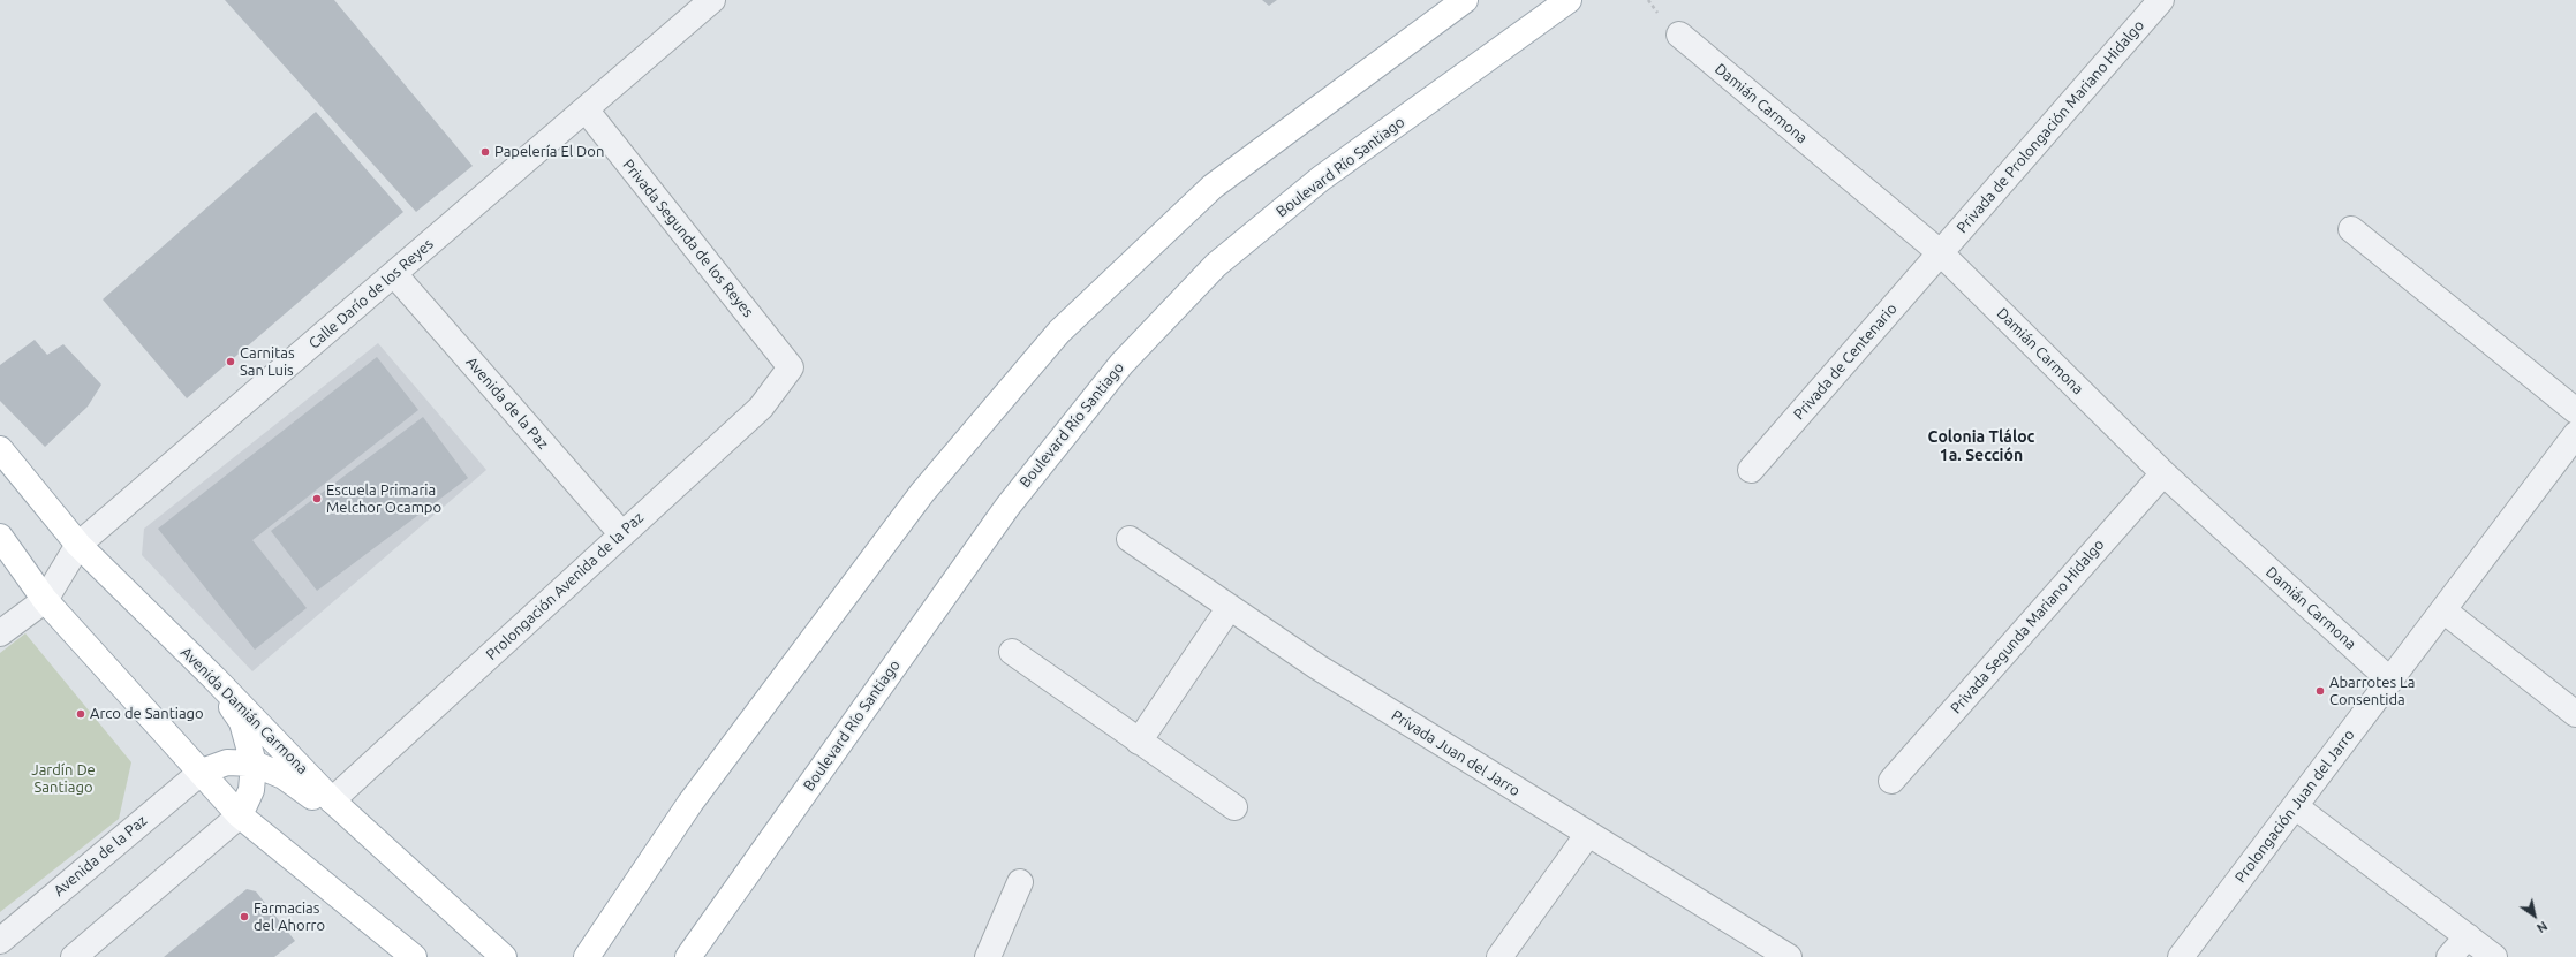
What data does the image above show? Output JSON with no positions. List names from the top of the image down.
{
  "streets": {
    "main road": ["Boulevard Río Santiago", "Avenida Damián Carmona"],
    "street": [
      "Damián Carmona",
      "Privada de Prolongación Mariano Hidalgo",
      "Privada Segunda de los Reyes",
      "Calle Darío de los Reyes",
      "Privada de Centenario",
      "Avenida de la Paz",
      "Prolongación Avenida de la Paz",
      "Privada Segunda Mariano Hidalgo",
      "Privada Juan del Jarro",
      "Prolongación Juan del Jarro"
    ]
  },
  "crossings": [
    ["Damián Carmona", "Privada de Prolongación Mariano Hidalgo"],
    ["Damián Carmona", "Privada de Centenario"],
    ["Damián Carmona", "Privada Segunda Mariano Hidalgo"],
    ["Damián Carmona", "Prolongación Juan del Jarro"],
    ["Privada de Prolongación Mariano Hidalgo", "Privada de Centenario"],
    ["Privada Segunda de los Reyes", "Calle Darío de los Reyes"],
    ["Privada Segunda de los Reyes", "Prolongación Avenida de la Paz"],
    ["Calle Darío de los Reyes", "Avenida de la Paz"],
    ["Calle Darío de los Reyes", "Avenida Damián Carmona"],
    ["Avenida de la Paz", "Prolongación Avenida de la Paz"],
    ["Prolongación Avenida de la Paz", "Avenida Damián Carmona"]
  ],
  "districts": ["Colonia Tláloc 1a. Sección"],
  "parks": ["Jardín De Santiago"],
  "places": [
    "Papelería El Don",
    "Carnitas San Luis",
    "Escuela Primaria Melchor Ocampo",
    "Abarrotes La Consentida",
    "Arco de Santiago",
    "Farmacias del Ahorro"
  ],
  "north": "bottom right"
}
